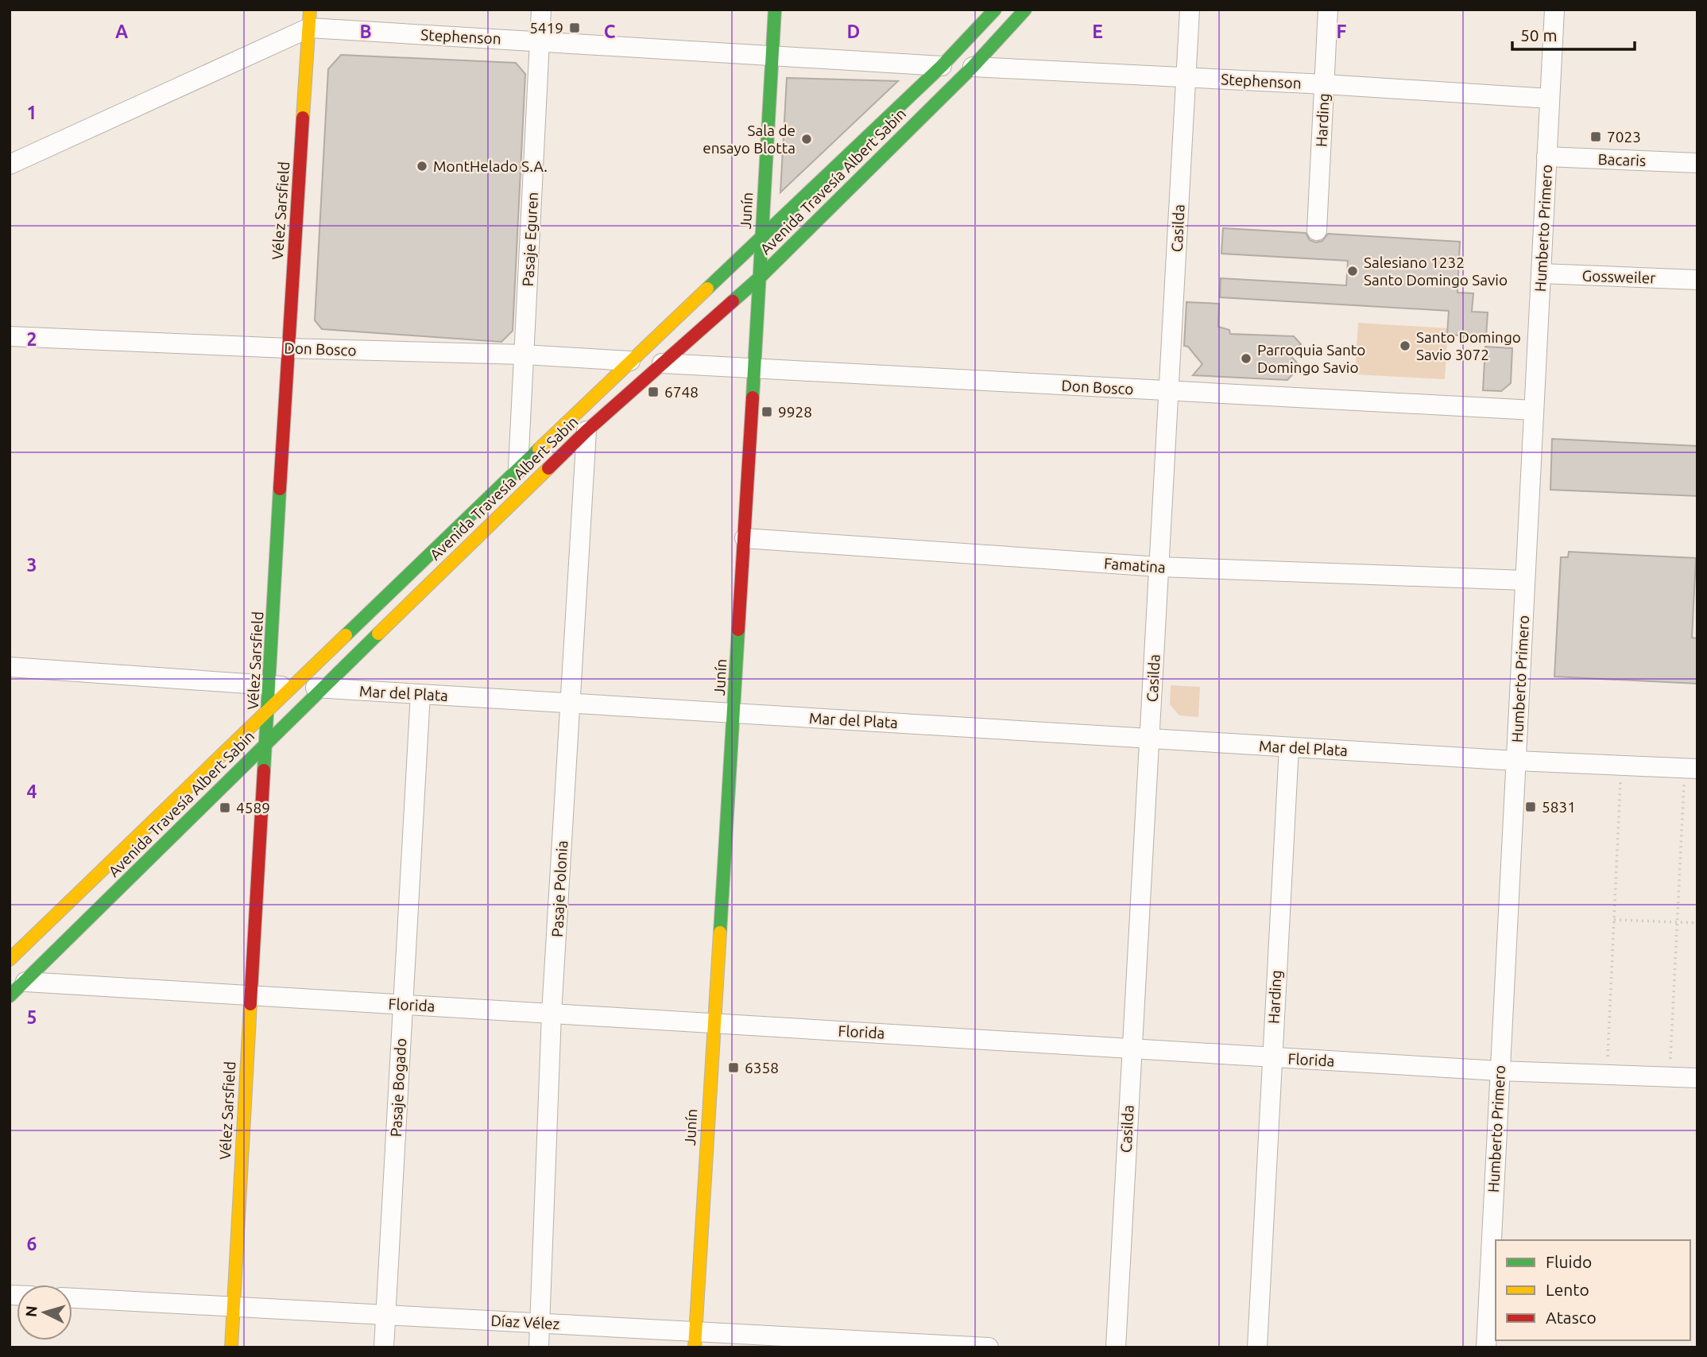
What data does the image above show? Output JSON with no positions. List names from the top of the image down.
{
  "streets": {
    "main road": ["Avenida Travesía Albert Sabin", "Vélez Sarsfield", "Junín"],
    "street": [
      "Stephenson",
      "Harding",
      "Bacaris",
      "Casilda",
      "Humberto Primero",
      "Pasaje Eguren",
      "Gossweiler",
      "Don Bosco",
      "Famatina",
      "Mar del Plata",
      "Pasaje Polonia",
      "Florida",
      "Pasaje Bogado",
      "Díaz Vélez"
    ]
  },
  "crossings": [
    ["Stephenson", "Harding"],
    ["Stephenson", "Avenida Travesía Albert Sabin"],
    ["Stephenson", "Vélez Sarsfield"],
    ["Stephenson", "Junín"],
    ["Stephenson", "Casilda"],
    ["Stephenson", "Humberto Primero"],
    ["Stephenson", "Pasaje Eguren"],
    ["Harding", "Mar del Plata"],
    ["Harding", "Florida"],
    ["Bacaris", "Humberto Primero"],
    ["Avenida Travesía Albert Sabin", "Vélez Sarsfield"],
    ["Avenida Travesía Albert Sabin", "Junín"],
    ["Avenida Travesía Albert Sabin", "Pasaje Eguren"],
    ["Avenida Travesía Albert Sabin", "Don Bosco"],
    ["Avenida Travesía Albert Sabin", "Mar del Plata"],
    ["Avenida Travesía Albert Sabin", "Pasaje Polonia"],
    ["Avenida Travesía Albert Sabin", "Florida"],
    ["Vélez Sarsfield", "Don Bosco"],
    ["Vélez Sarsfield", "Mar del Plata"],
    ["Vélez Sarsfield", "Florida"],
    ["Vélez Sarsfield", "Díaz Vélez"],
    ["Junín", "Don Bosco"],
    ["Junín", "Famatina"],
    ["Junín", "Mar del Plata"],
    ["Junín", "Florida"],
    ["Junín", "Díaz Vélez"],
    ["Casilda", "Don Bosco"],
    ["Casilda", "Famatina"],
    ["Casilda", "Mar del Plata"],
    ["Casilda", "Florida"],
    ["Humberto Primero", "Gossweiler"],
    ["Humberto Primero", "Don Bosco"],
    ["Humberto Primero", "Famatina"],
    ["Humberto Primero", "Mar del Plata"],
    ["Humberto Primero", "Florida"],
    ["Pasaje Eguren", "Don Bosco"],
    ["Mar del Plata", "Pasaje Polonia"],
    ["Mar del Plata", "Pasaje Bogado"],
    ["Pasaje Polonia", "Florida"],
    ["Pasaje Polonia", "Díaz Vélez"],
    ["Florida", "Pasaje Bogado"],
    ["Pasaje Bogado", "Díaz Vélez"]
  ],
  "places": {
    "transit": [
      "5419",
      "7023",
      "6748",
      "9928",
      "5831",
      "4589",
      "6358"
    ],
    "other": [
      "Sala de ensayo Blotta",
      "MontHelado S.A.",
      "Salesiano 1232 Santo Domingo Savio",
      "Santo Domingo Savio 3072",
      "Parroquia Santo Domingo Savio"
    ]
  },
  "legend": ["Fluido", "Lento", "Atasco"],
  "scale_bar": "50 m",
  "north": "left",
  "grid": {
    "columns": [
      "A",
      "B",
      "C",
      "D",
      "E",
      "F"
    ],
    "rows": [
      "1",
      "2",
      "3",
      "4",
      "5",
      "6"
    ]
  }
}
